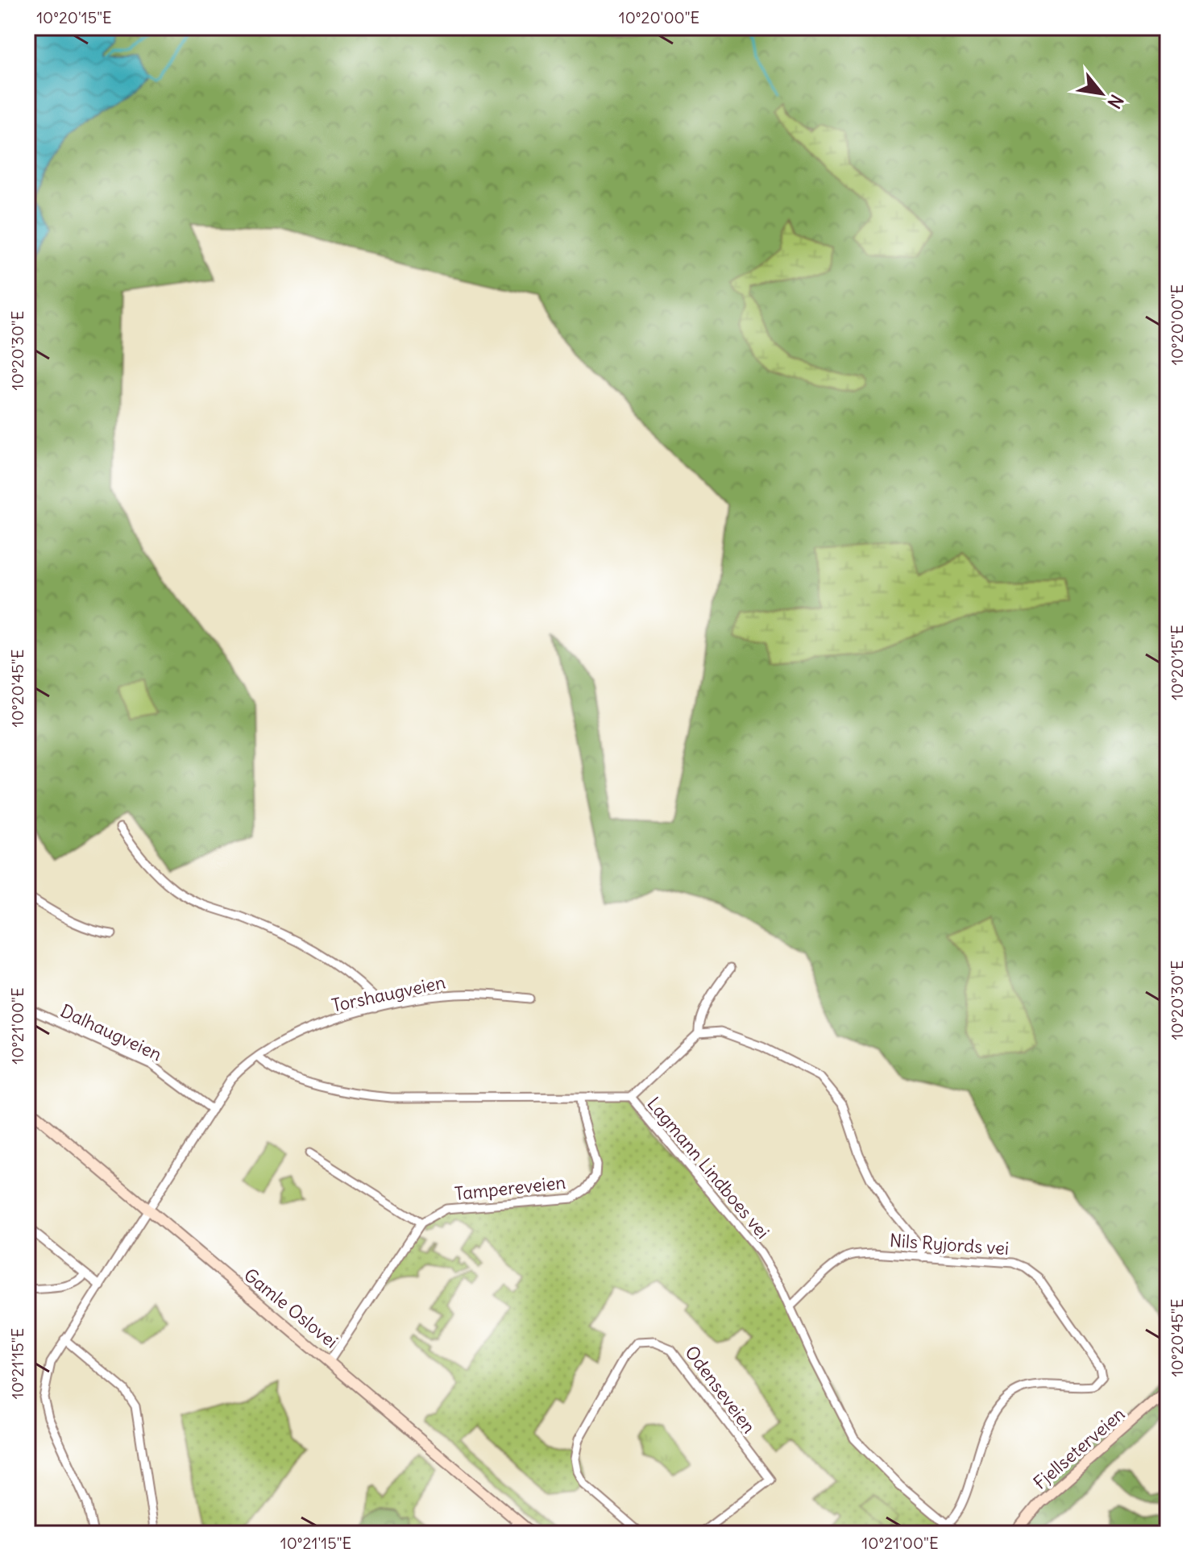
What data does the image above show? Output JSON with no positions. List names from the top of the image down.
{
  "streets": {
    "street": [
      "Torshaugveien",
      "Dalhaugveien",
      "Lagmann Lindboes vei",
      "Tampereveien",
      "Nils Ryjords vei",
      "Gamle Oslovei",
      "Odenseveien",
      "Fjellseterveien"
    ]
  },
  "crossings": [
    ["Torshaugveien", "Dalhaugveien"],
    ["Torshaugveien", "Lagmann Lindboes vei"],
    ["Torshaugveien", "Gamle Oslovei"],
    ["Lagmann Lindboes vei", "Tampereveien"],
    ["Lagmann Lindboes vei", "Nils Ryjords vei"],
    ["Tampereveien", "Gamle Oslovei"]
  ],
  "north": "bottom right",
  "coordinates": [
    "10°20'15\"E",
    "10°20'00\"E",
    "10°20'30\"E",
    "10°20'45\"E",
    "10°21'00\"E",
    "10°21'15\"E"
  ]
}
